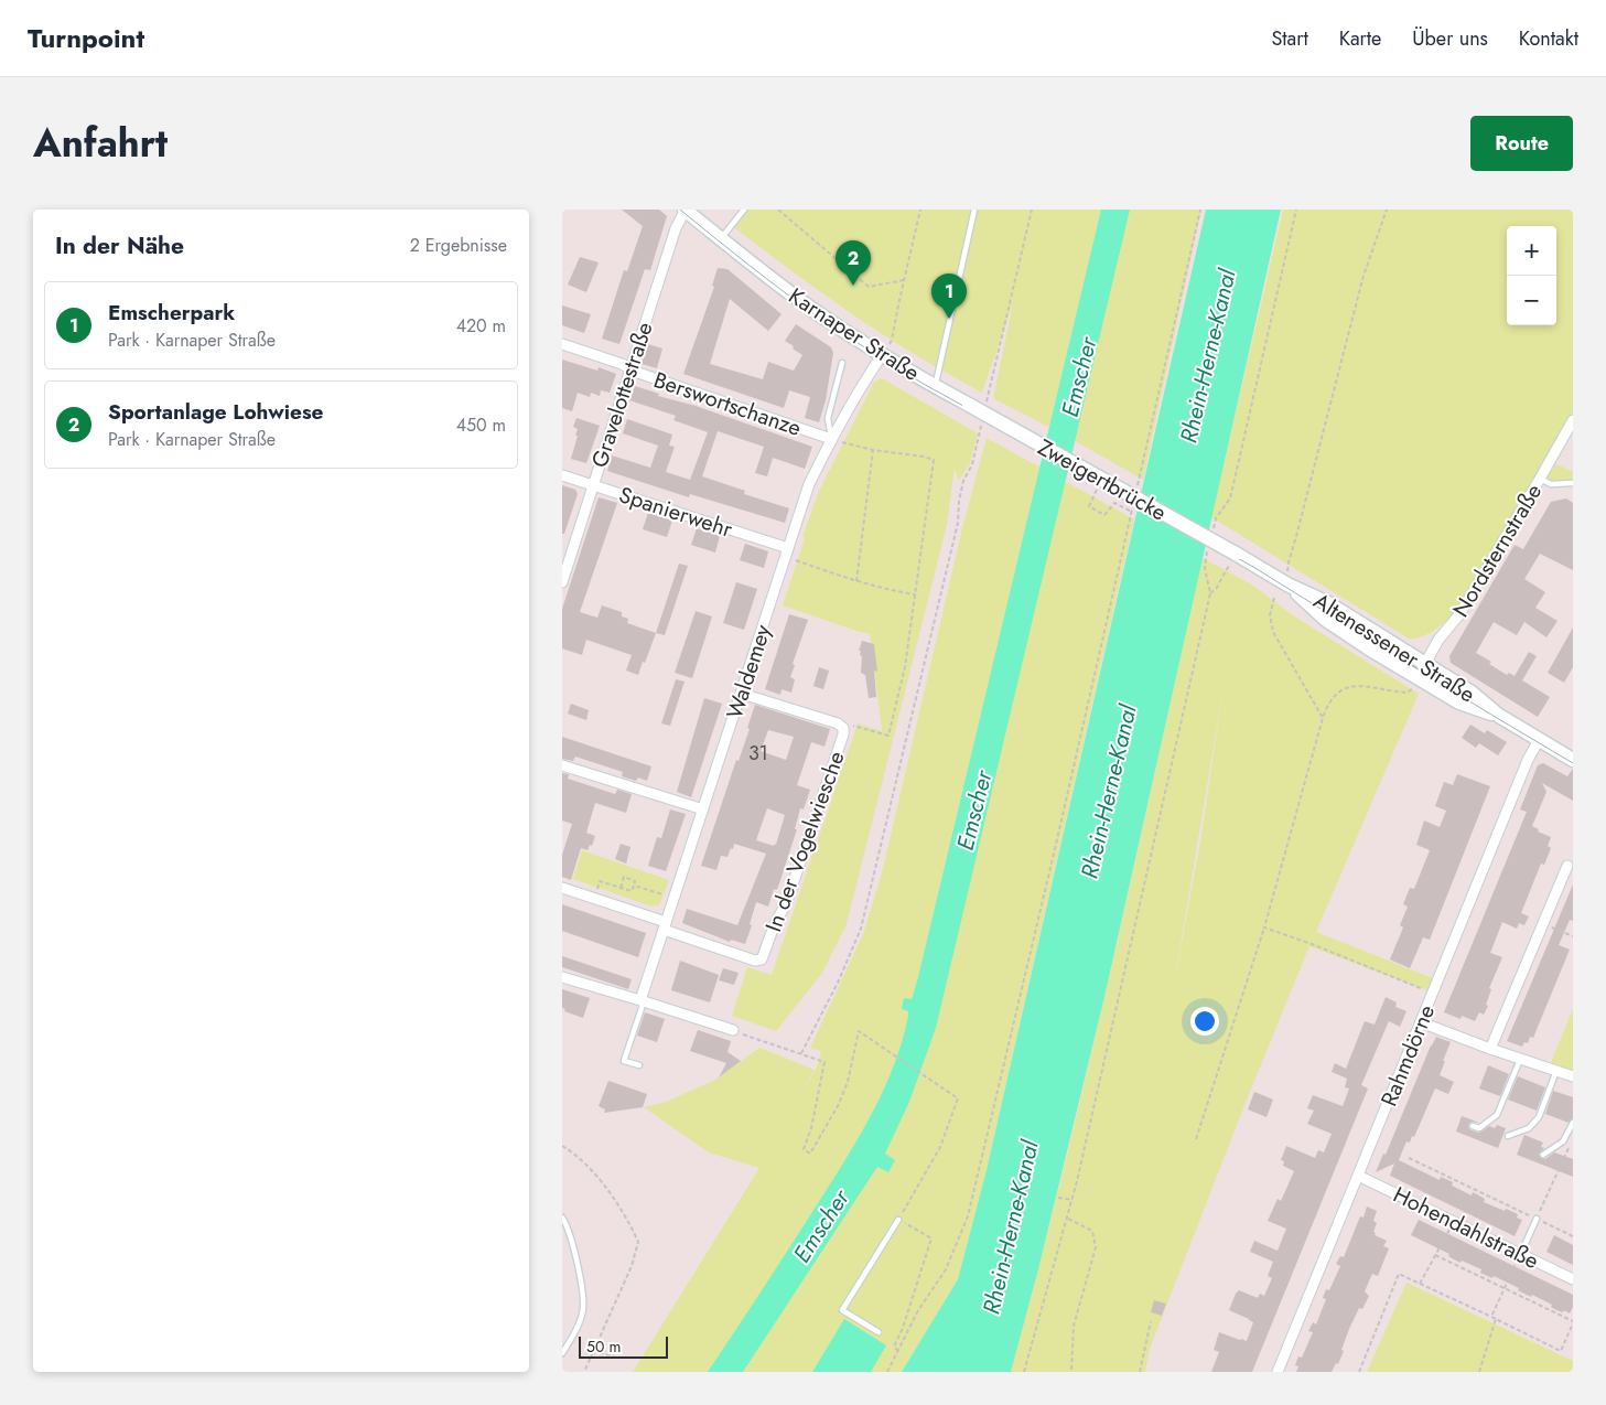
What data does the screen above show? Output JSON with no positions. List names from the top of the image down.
{
  "streets": {
    "main road": ["Karnaper Straße", "Zweigertbrücke", "Altenessener Straße"],
    "street": [
      "Gravelottestraße",
      "Berswortschanze",
      "Spanierwehr",
      "Nordsternstraße",
      "Waldemey",
      "In der Vogelwiesche",
      "Rahmdörne",
      "Hohendahlstraße"
    ]
  },
  "crossings": [
    ["Karnaper Straße", "Gravelottestraße"],
    ["Karnaper Straße", "Zweigertbrücke"],
    ["Karnaper Straße", "Waldemey"],
    ["Gravelottestraße", "Berswortschanze"],
    ["Gravelottestraße", "Spanierwehr"],
    ["Berswortschanze", "Waldemey"],
    ["Zweigertbrücke", "Altenessener Straße"],
    ["Spanierwehr", "Waldemey"],
    ["Nordsternstraße", "Altenessener Straße"],
    ["Altenessener Straße", "Rahmdörne"],
    ["Waldemey", "In der Vogelwiesche"],
    ["Rahmdörne", "Hohendahlstraße"]
  ],
  "water": ["Rhein-Herne-Kanal", "Emscher"],
  "house_numbers": ["31"],
  "scale_bar": "50 m",
  "page": {
    "header": "Turnpoint",
    "nav": [
      "Start",
      "Karte",
      "Über uns",
      "Kontakt"
    ],
    "title": "Anfahrt",
    "buttons": "Route",
    "heading": ["In der Nähe", "2 Ergebnisse"],
    "map_buttons": ["+", "−"],
    "pins": ["2", "1"],
    "list": [
      {
        "mark": "1",
        "name": "Emscherpark",
        "note": "Park · Karnaper Straße",
        "value": "420 m"
      },
      {
        "mark": "2",
        "name": "Sportanlage Lohwiese",
        "note": "Park · Karnaper Straße",
        "value": "450 m"
      }
    ],
    "scale": "50 m"
  }
}
